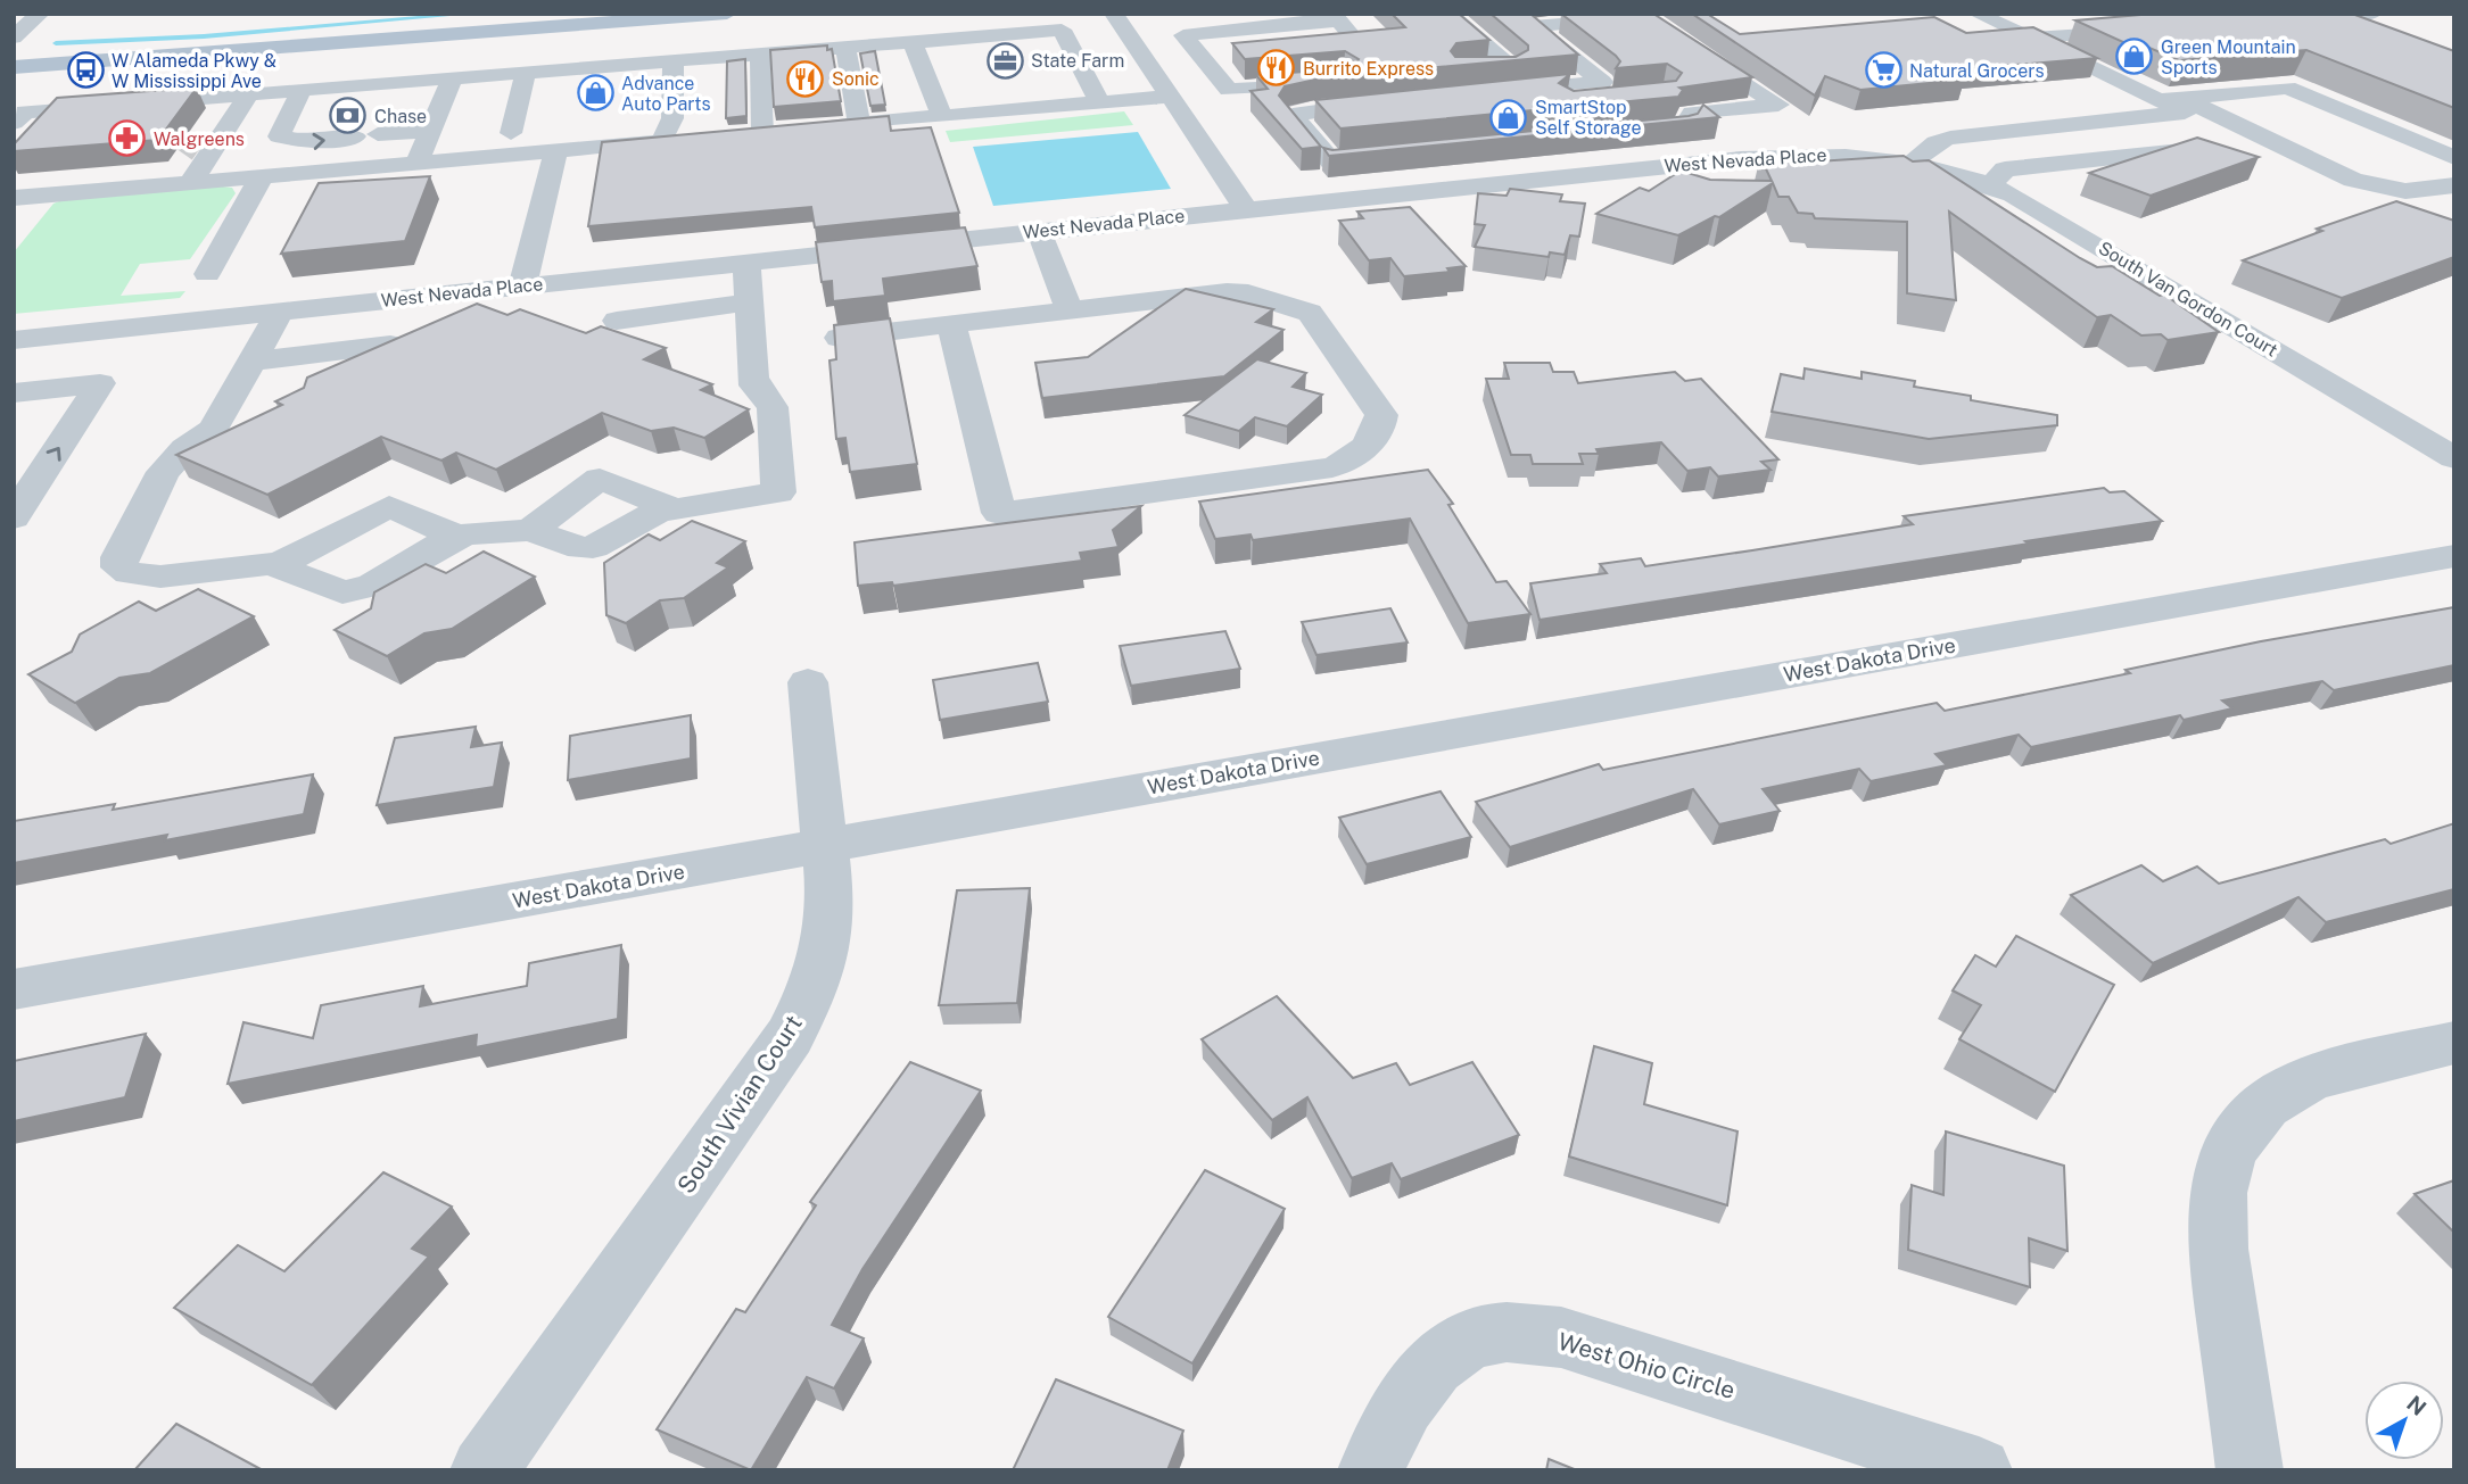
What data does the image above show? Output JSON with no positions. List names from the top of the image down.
{
  "streets": {
    "street": [
      "West Nevada Place",
      "South Van Gordon Court",
      "West Dakota Drive",
      "South Vivian Court",
      "West Ohio Circle"
    ]
  },
  "crossings": [
    ["West Nevada Place", "South Van Gordon Court"],
    ["West Dakota Drive", "South Vivian Court"]
  ],
  "places": {
    "shop": ["Green Mountain Sports", "Advance Auto Parts", "SmartStop Self Storage"],
    "office": ["State Farm"],
    "restaurant": ["Burrito Express", "Sonic"],
    "bus stop": ["W Alameda Pkwy & W Mississippi Ave"],
    "supermarket": ["Natural Grocers"],
    "bank": ["Chase"],
    "pharmacy": ["Walgreens"]
  },
  "north": "top right"
}
